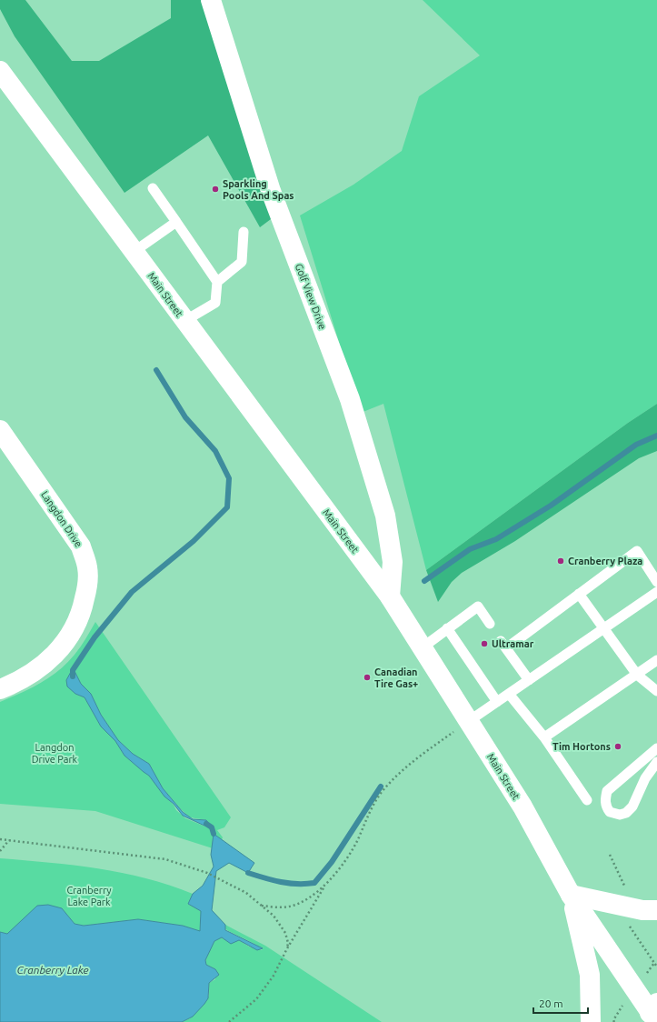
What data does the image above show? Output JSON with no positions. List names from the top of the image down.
{
  "streets": {
    "main road": ["Main Street", "Golf View Drive", "Langdon Drive"]
  },
  "crossings": [
    ["Main Street", "Golf View Drive"]
  ],
  "water": ["Cranberry Lake"],
  "parks": ["Langdon Drive Park", "Cranberry Lake Park"],
  "places": [
    "Sparkling Pools And Spas",
    "Cranberry Plaza",
    "Ultramar",
    "Canadian Tire Gas+",
    "Tim Hortons"
  ],
  "scale_bar": "20 m"
}
